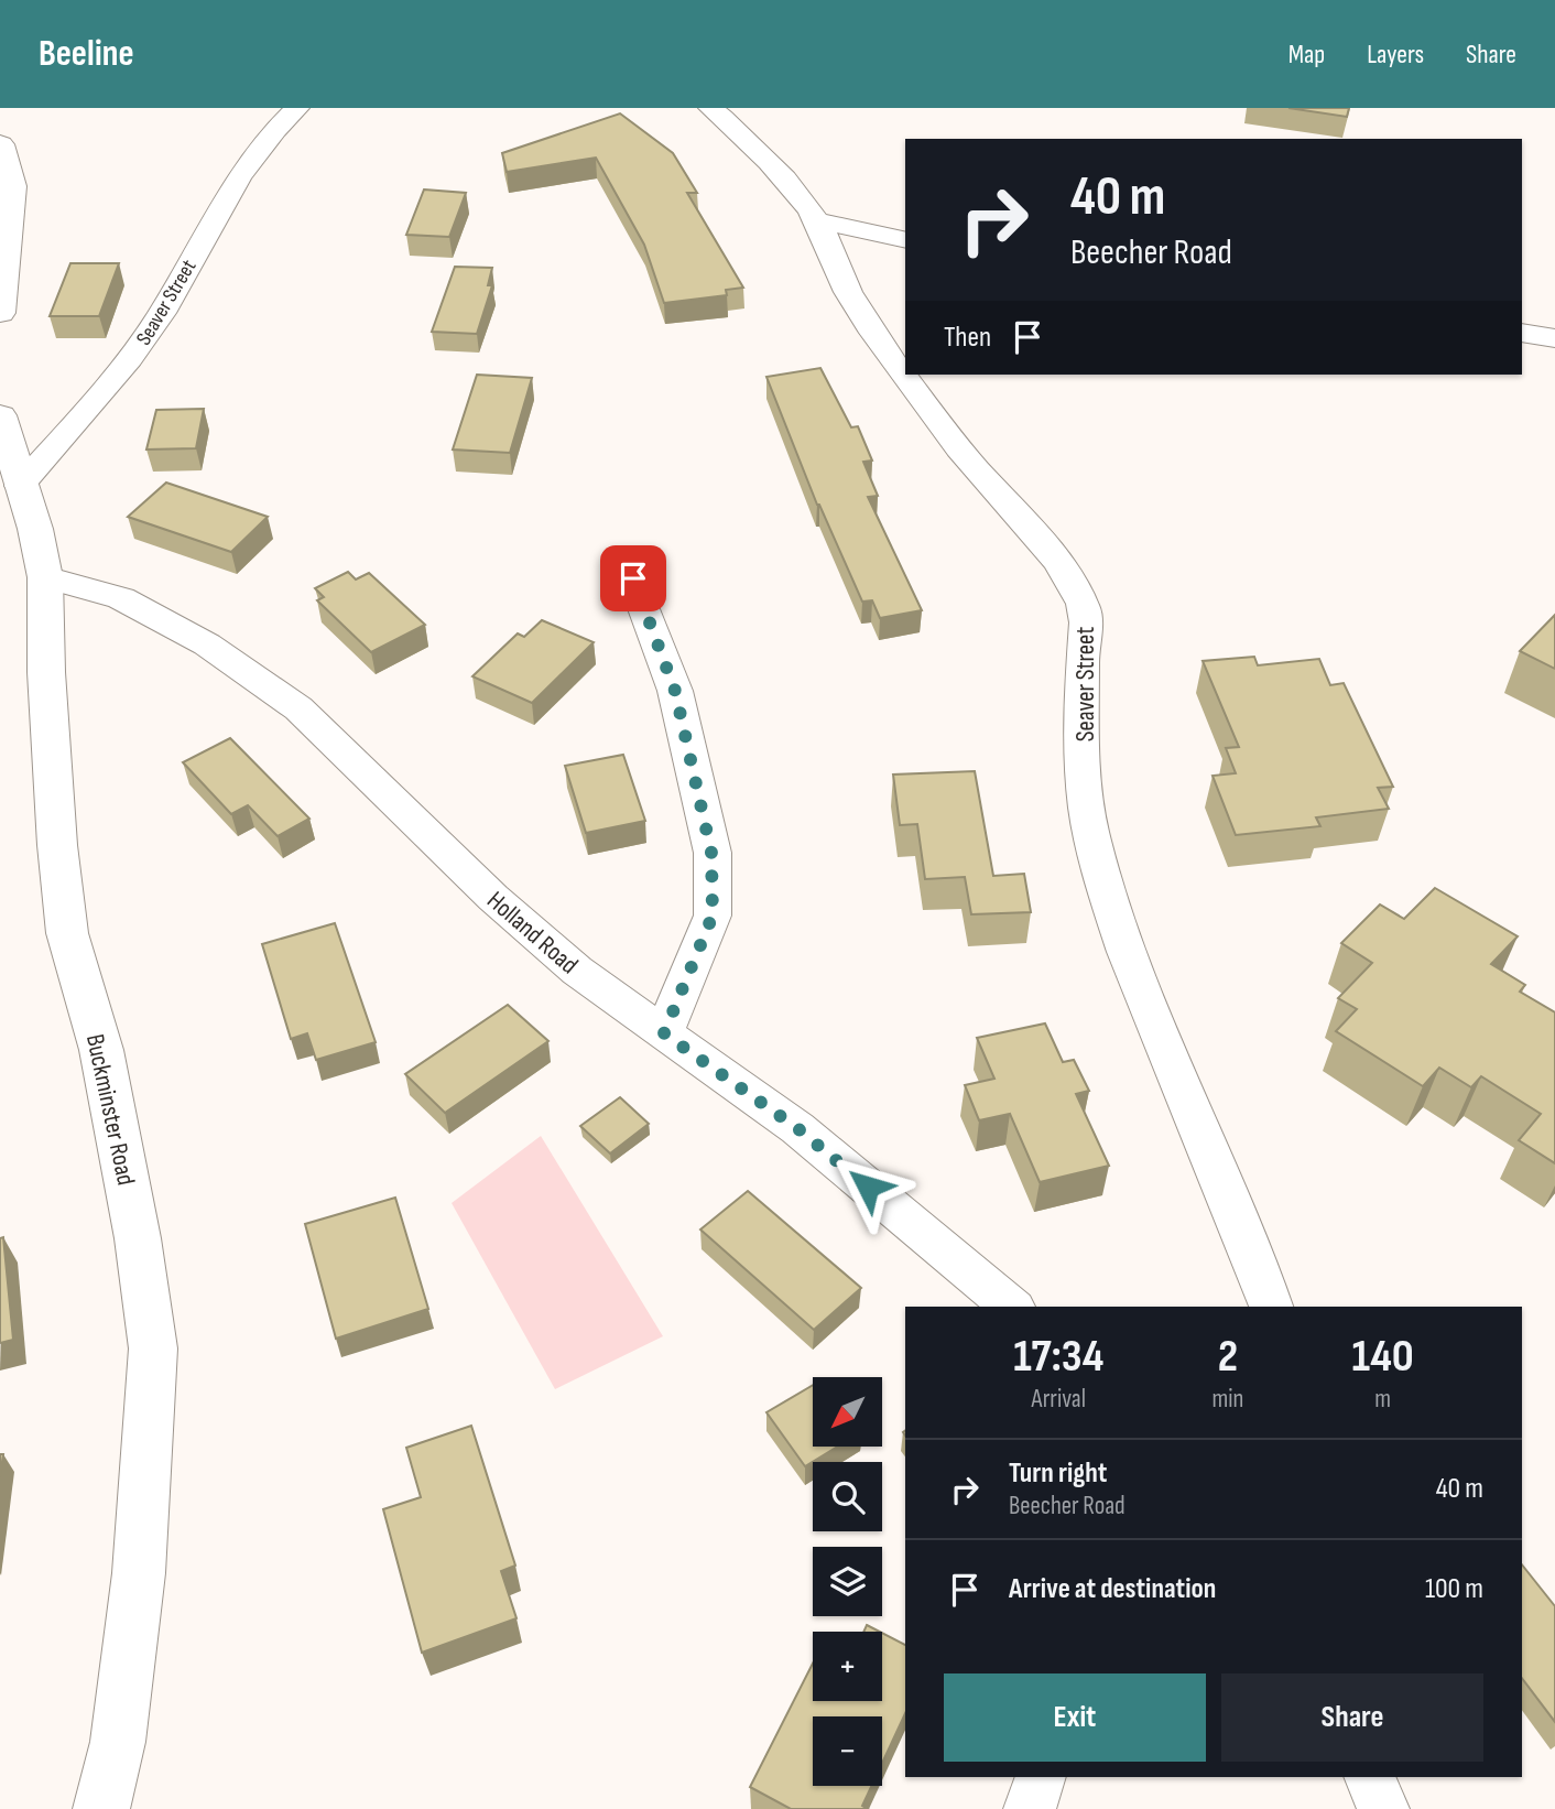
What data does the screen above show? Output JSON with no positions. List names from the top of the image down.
{
  "streets": {
    "street": ["Seaver Street", "Holland Road", "Buckminster Road"]
  },
  "crossings": [
    ["Seaver Street", "Buckminster Road"],
    ["Holland Road", "Buckminster Road"]
  ],
  "north": "bottom left",
  "page": {
    "header": "Beeline",
    "nav": ["Map", "Layers", "Share"],
    "turn": ["40 m", "Beecher Road"],
    "then": "Then",
    "eta": [
      "17:34",
      "Arrival",
      "2",
      "min",
      "140",
      "m"
    ],
    "map_buttons": ["+", "−"],
    "list": [
      {
        "name": "Turn right",
        "note": "Beecher Road",
        "value": "40 m"
      },
      {
        "name": "Arrive at destination",
        "value": "100 m"
      }
    ],
    "buttons": ["Exit", "Share"]
  }
}
